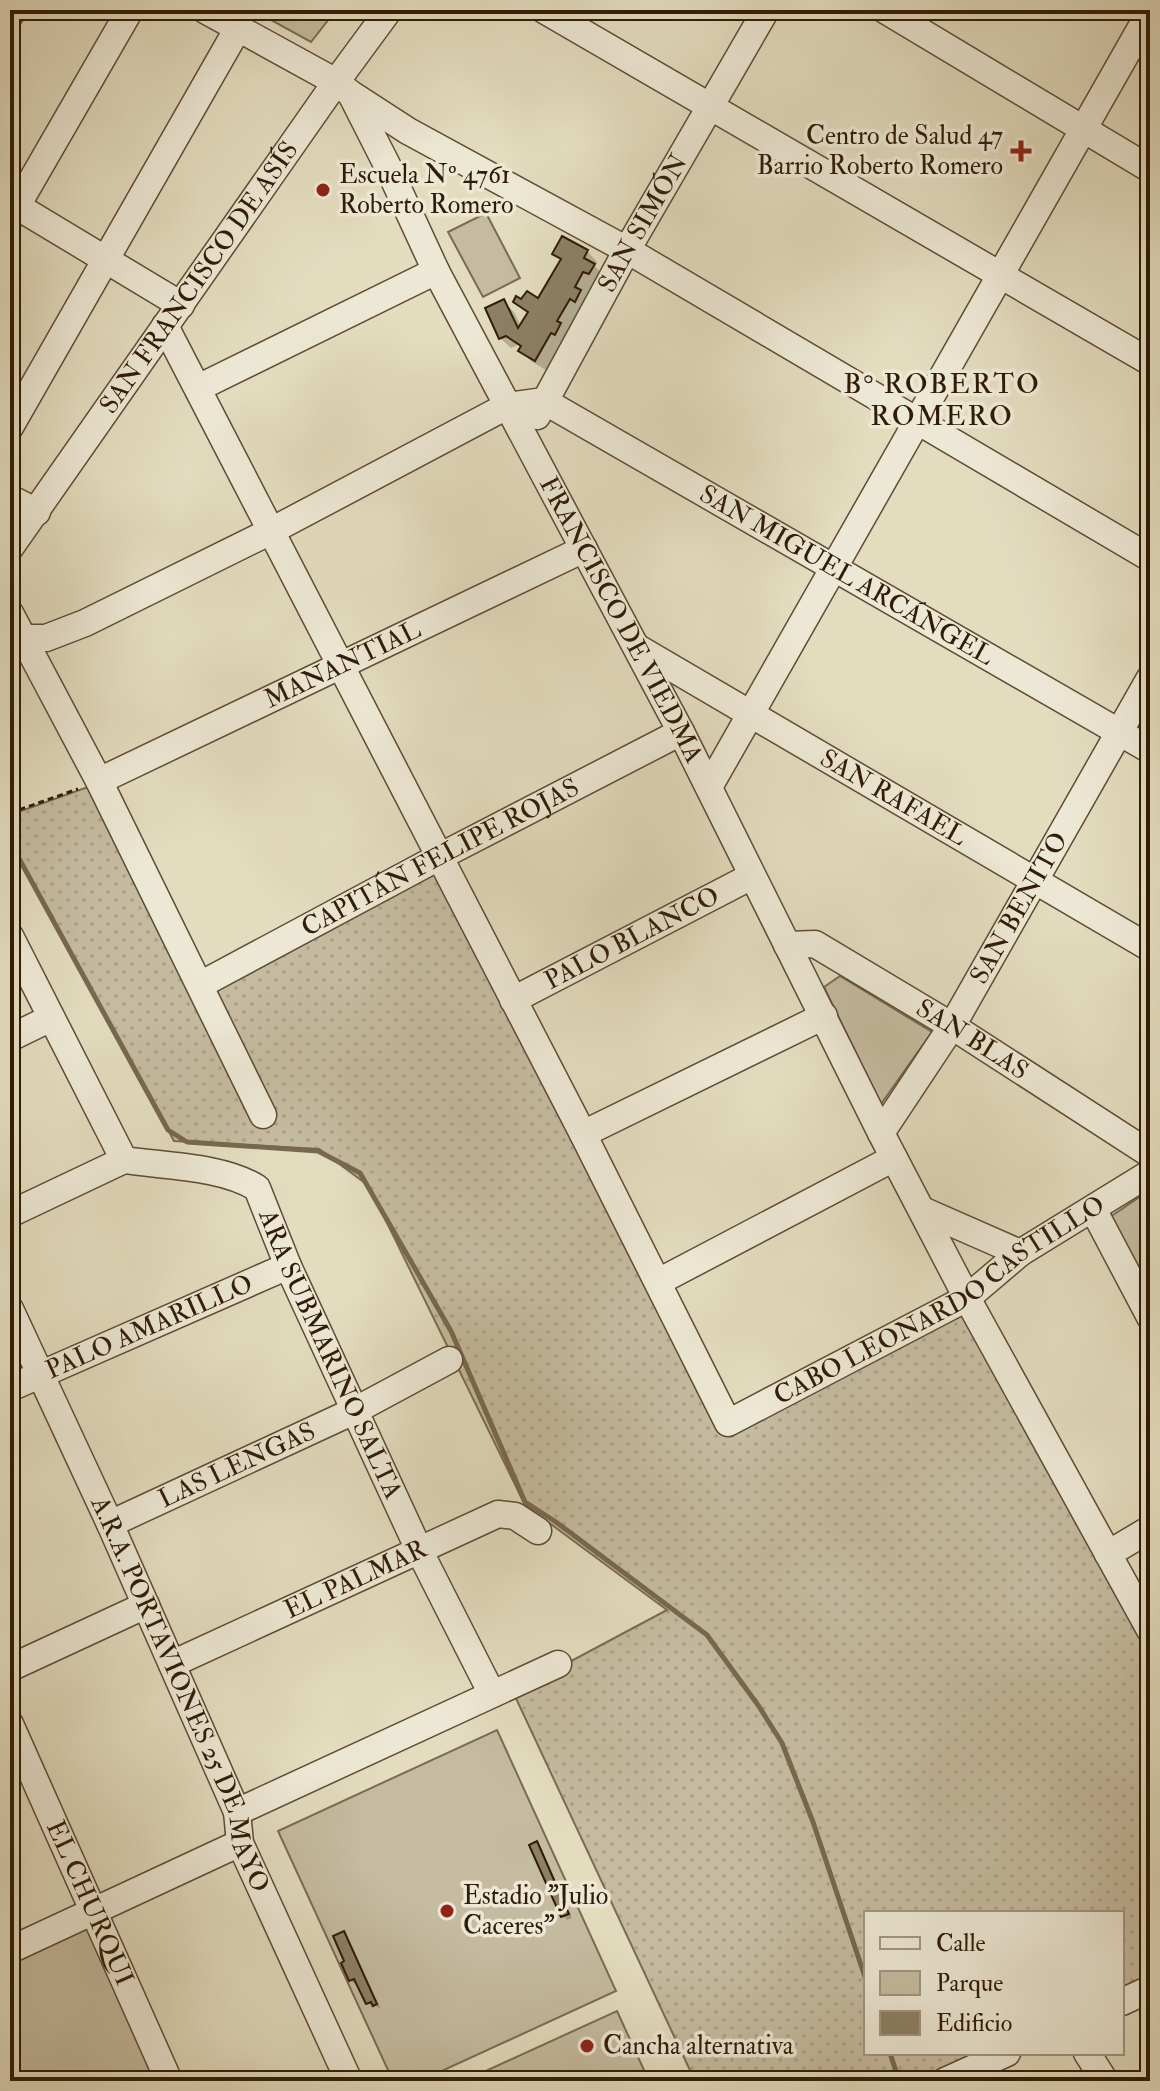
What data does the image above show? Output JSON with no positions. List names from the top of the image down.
{
  "streets": {
    "street": [
      "SAN SIMÓN",
      "SAN FRANCISCO DE ASÍS",
      "SAN MIGUEL ARCÁNGEL",
      "FRANCISCO DE VIEDMA",
      "MANANTIAL",
      "SAN RAFAEL",
      "CAPITÁN FELIPE ROJAS",
      "SAN BENITO",
      "PALO BLANCO",
      "SAN BLAS",
      "CABO LEONARDO CASTILLO",
      "PALO AMARILLO",
      "ARA SUBMARINO SALTA",
      "LAS LENGAS",
      "EL PALMAR",
      "A.R.A. PORTAVIONES 25 DE MAYO",
      "EL CHURQUI"
    ]
  },
  "crossings": [
    ["SAN SIMÓN", "SAN MIGUEL ARCÁNGEL"],
    ["SAN SIMÓN", "FRANCISCO DE VIEDMA"],
    ["SAN FRANCISCO DE ASÍS", "FRANCISCO DE VIEDMA"],
    ["SAN MIGUEL ARCÁNGEL", "SAN BENITO"],
    ["FRANCISCO DE VIEDMA", "MANANTIAL"],
    ["FRANCISCO DE VIEDMA", "SAN RAFAEL"],
    ["FRANCISCO DE VIEDMA", "CAPITÁN FELIPE ROJAS"],
    ["FRANCISCO DE VIEDMA", "SAN BENITO"],
    ["FRANCISCO DE VIEDMA", "PALO BLANCO"],
    ["FRANCISCO DE VIEDMA", "SAN BLAS"],
    ["FRANCISCO DE VIEDMA", "CABO LEONARDO CASTILLO"],
    ["SAN RAFAEL", "SAN BENITO"],
    ["SAN BENITO", "SAN BLAS"],
    ["PALO AMARILLO", "ARA SUBMARINO SALTA"],
    ["PALO AMARILLO", "A.R.A. PORTAVIONES 25 DE MAYO"],
    ["ARA SUBMARINO SALTA", "LAS LENGAS"],
    ["ARA SUBMARINO SALTA", "EL PALMAR"],
    ["LAS LENGAS", "A.R.A. PORTAVIONES 25 DE MAYO"],
    ["EL PALMAR", "A.R.A. PORTAVIONES 25 DE MAYO"]
  ],
  "districts": ["B° ROBERTO ROMERO"],
  "places": {
    "health": ["Centro de Salud 47 Barrio Roberto Romero"],
    "other": ["Escuela Nº 4761 Roberto Romero", "Estadio \"Julio Caceres\"", "Cancha alternativa"]
  },
  "legend": ["Calle", "Parque", "Edificio"]
}
